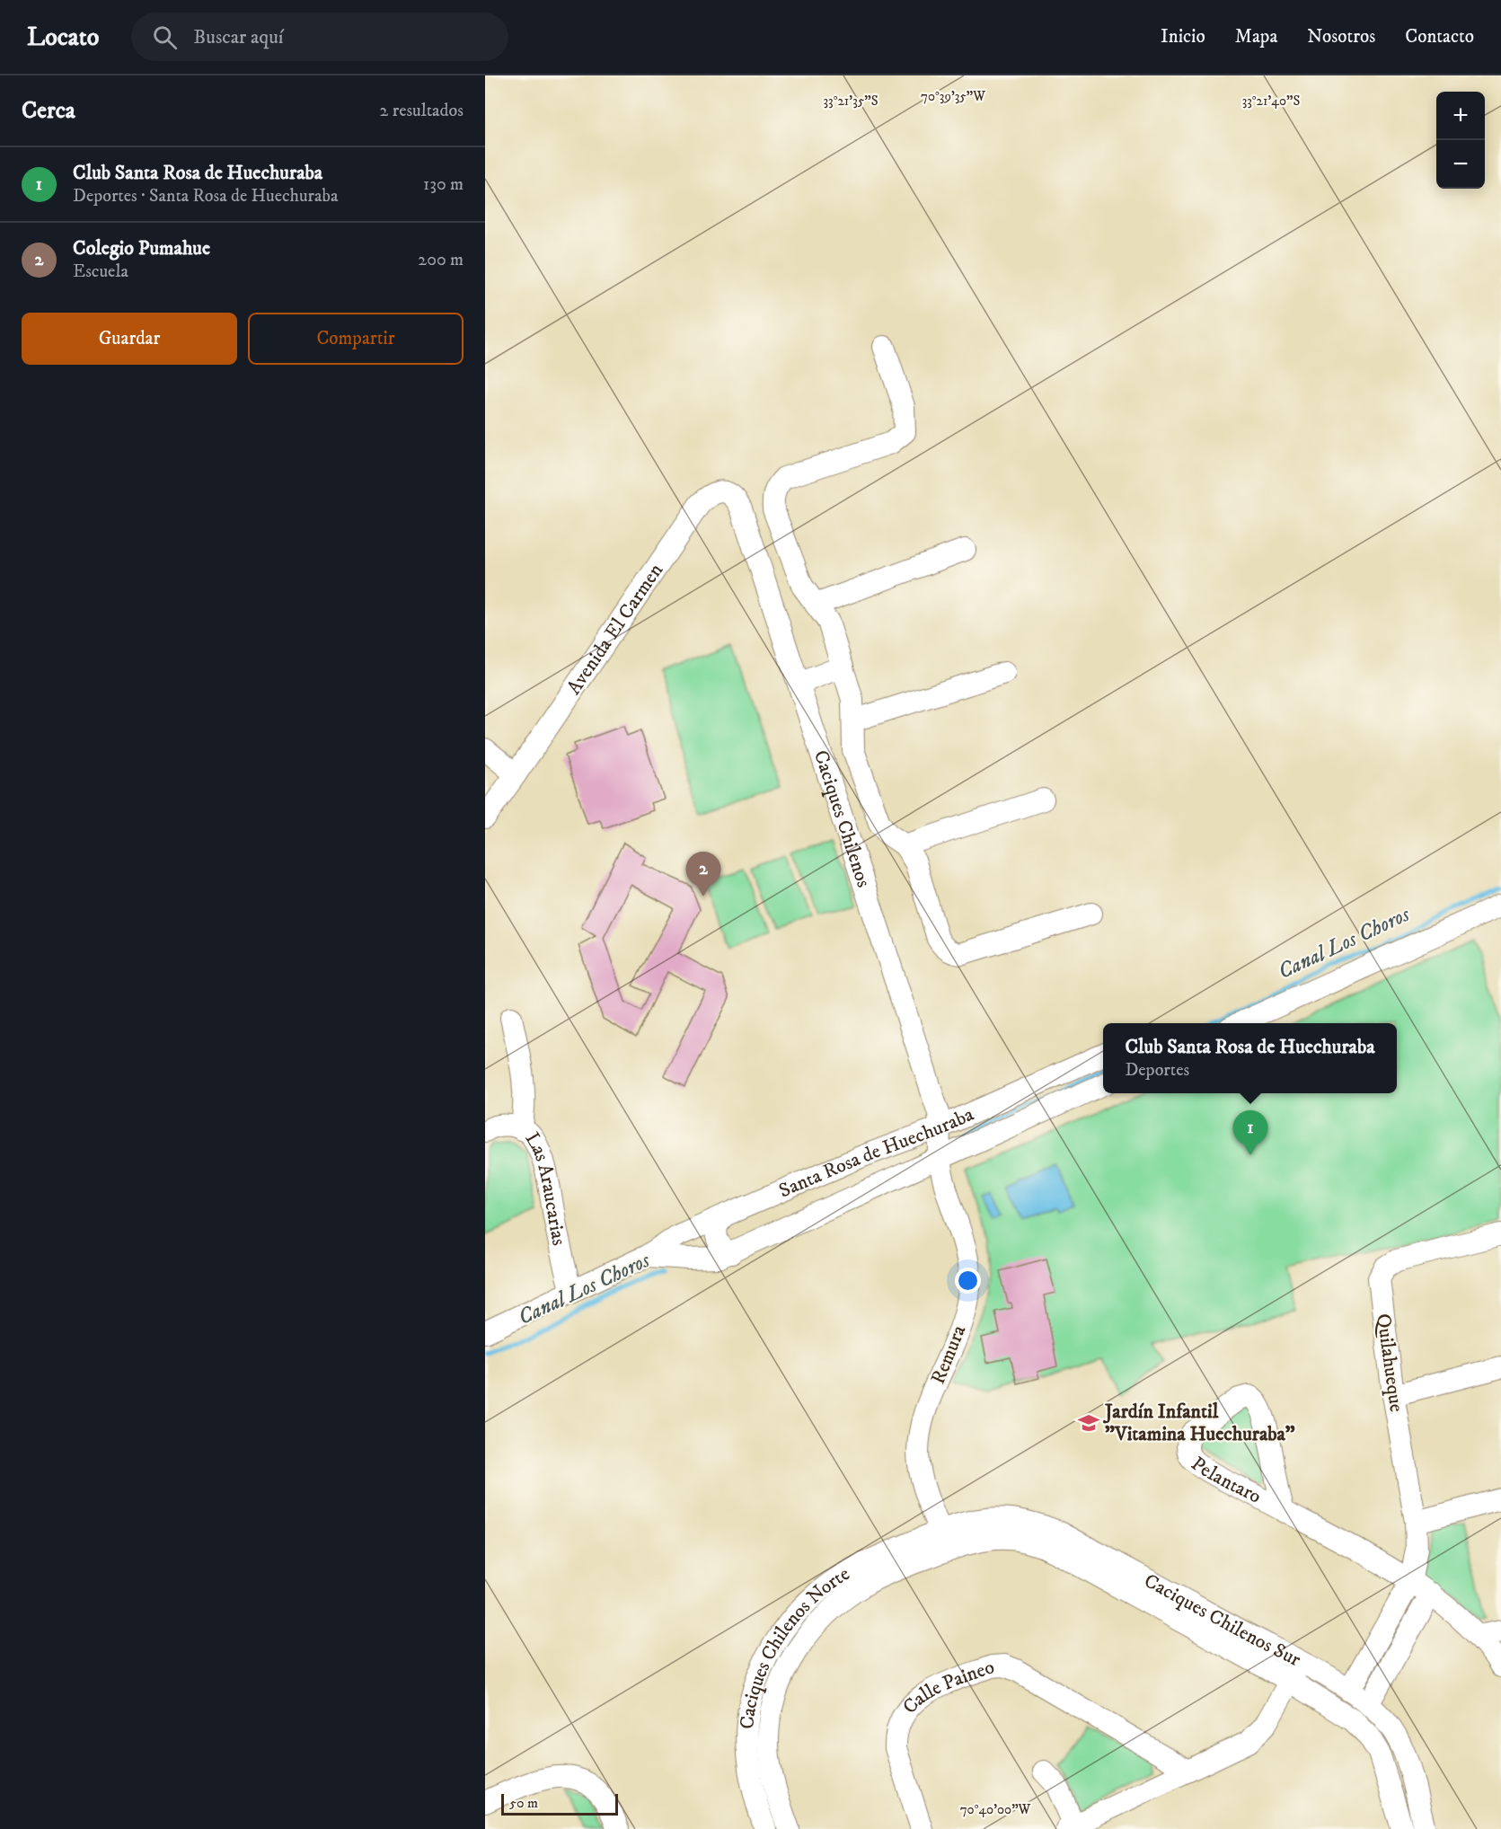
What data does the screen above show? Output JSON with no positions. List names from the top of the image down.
{
  "streets": {
    "street": [
      "Avenida El Carmen",
      "Caciques Chilenos",
      "Santa Rosa de Huechuraba",
      "Las Araucarias",
      "Remura",
      "Quilahueque",
      "Pelantaro",
      "Caciques Chilenos Sur",
      "Caciques Chilenos Norte",
      "Calle Paineo"
    ]
  },
  "crossings": [
    ["Avenida El Carmen", "Caciques Chilenos"],
    ["Caciques Chilenos", "Santa Rosa de Huechuraba"],
    ["Caciques Chilenos", "Remura"],
    ["Santa Rosa de Huechuraba", "Las Araucarias"],
    ["Santa Rosa de Huechuraba", "Remura"],
    ["Remura", "Caciques Chilenos Sur"],
    ["Remura", "Caciques Chilenos Norte"],
    ["Quilahueque", "Pelantaro"],
    ["Quilahueque", "Caciques Chilenos Sur"],
    ["Caciques Chilenos Sur", "Caciques Chilenos Norte"]
  ],
  "water": ["Canal Los Choros"],
  "places": {
    "school or university": ["Jardín Infantil \"Vitamina Huechuraba\""]
  },
  "scale_bar": "50 m",
  "page": {
    "header": "Locato",
    "search": "Buscar aquí",
    "nav": [
      "Inicio",
      "Mapa",
      "Nosotros",
      "Contacto"
    ],
    "heading": ["Cerca", "2 resultados"],
    "map_buttons": ["+", "−"],
    "list": [
      {
        "mark": "1",
        "name": "Club Santa Rosa de Huechuraba",
        "note": "Deportes · Santa Rosa de Huechuraba",
        "value": "130 m"
      },
      {
        "mark": "2",
        "name": "Colegio Pumahue",
        "note": "Escuela",
        "value": "200 m"
      }
    ],
    "buttons": ["Guardar", "Compartir"],
    "pins": ["2", "1"],
    "popup": ["Club Santa Rosa de Huechuraba", "Deportes"],
    "scale": "50 m"
  },
  "coordinates": [
    "70°39'35\"W",
    "33°21'35\"S",
    "33°21'40\"S",
    "70°40'00\"W"
  ]
}
